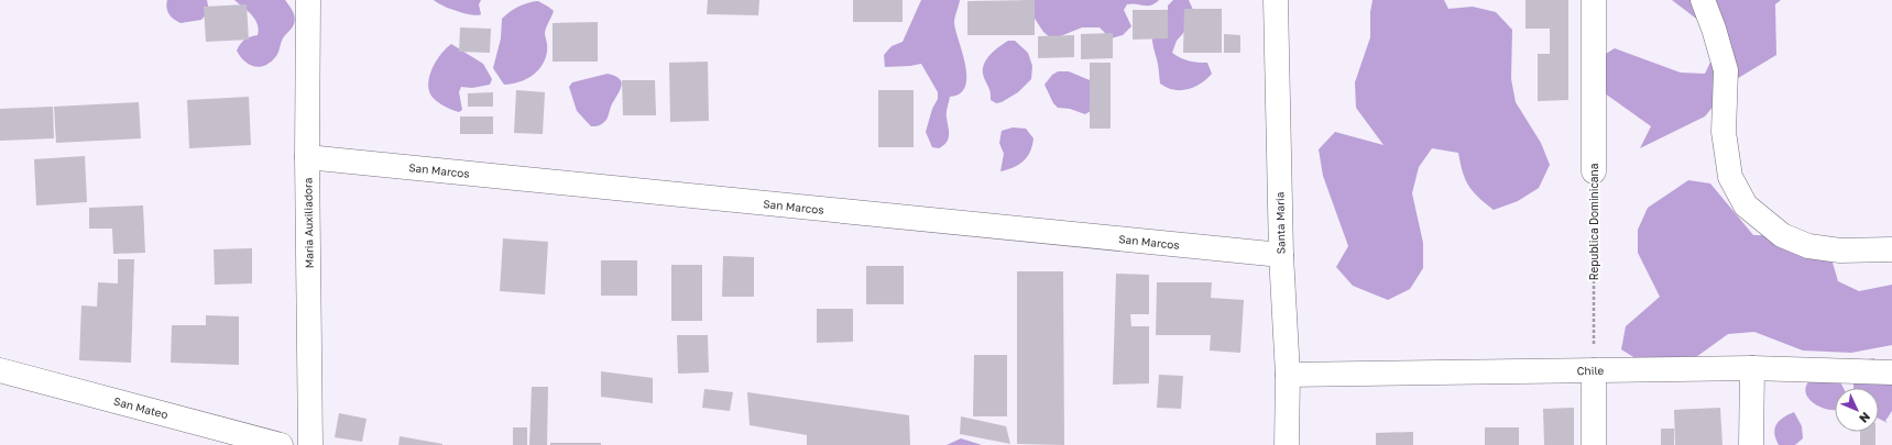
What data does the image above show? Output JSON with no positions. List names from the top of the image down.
{
  "streets": {
    "street": [
      "San Marcos",
      "Republica Dominicana",
      "Maria Auxiliadora",
      "Santa Maria",
      "Chile",
      "San Mateo"
    ]
  },
  "crossings": [
    ["San Marcos", "Maria Auxiliadora"],
    ["San Marcos", "Santa Maria"],
    ["Republica Dominicana", "Chile"],
    ["Santa Maria", "Chile"]
  ],
  "north": "bottom right"
}
